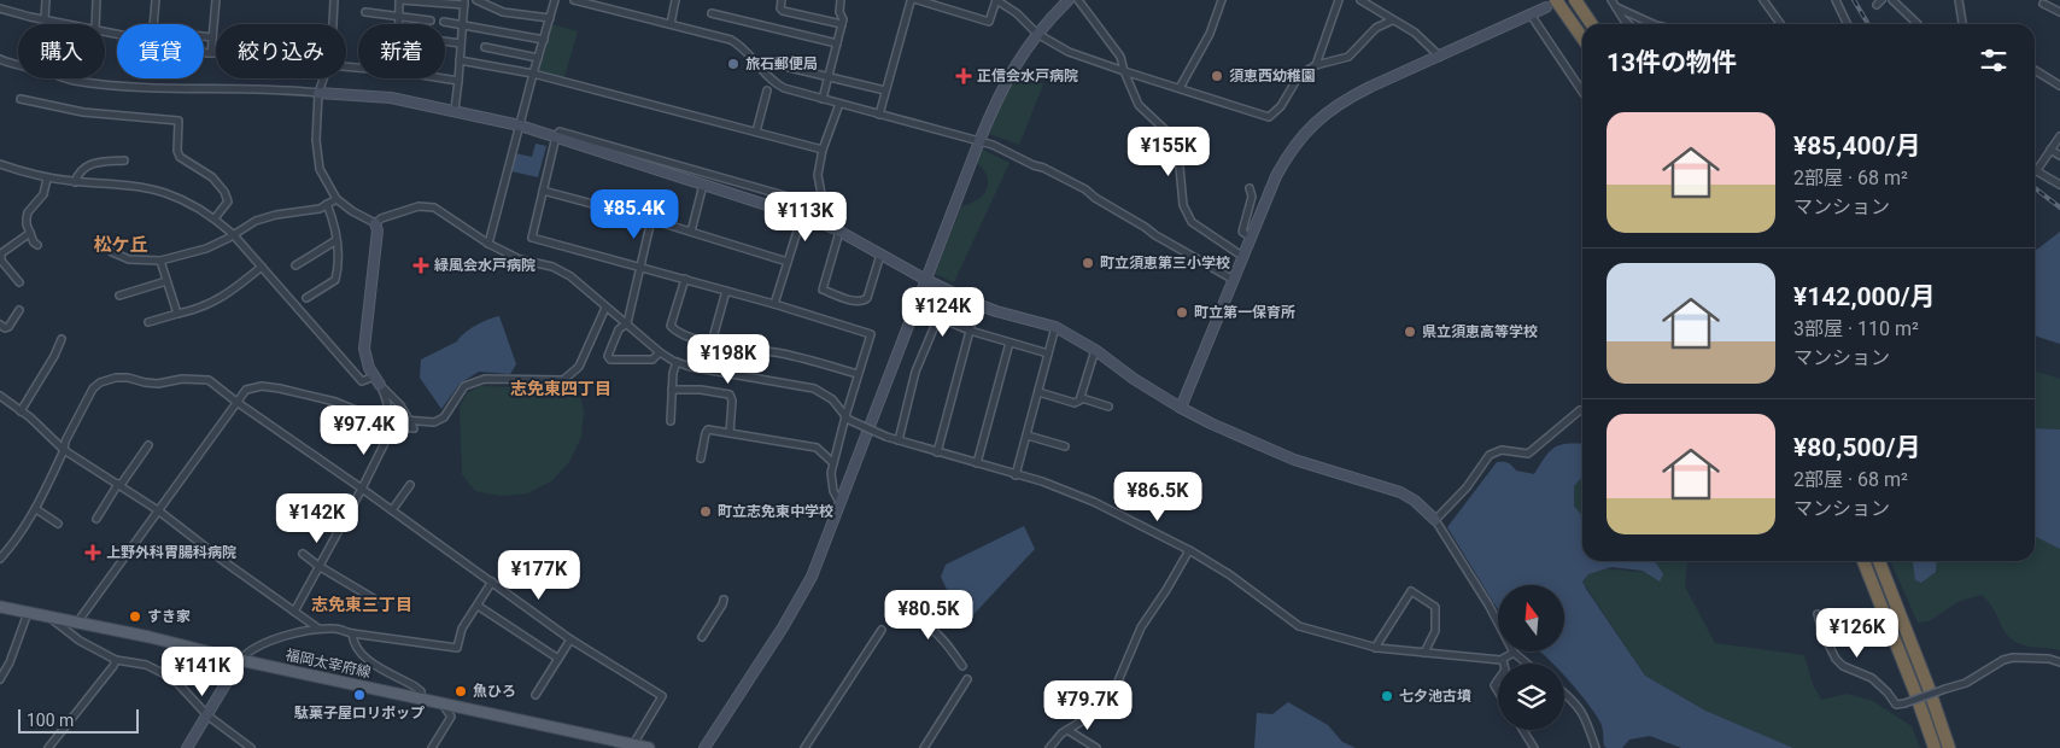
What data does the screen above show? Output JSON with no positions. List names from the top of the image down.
{
  "streets": {
    "main road": ["福岡太宰府線"]
  },
  "districts": ["松ケ丘", "志免東四丁目", "志免東三丁目"],
  "places": {
    "other": [
      "旅石郵便局",
      "須恵西幼稚園",
      "町立須恵第三小学校",
      "町立第一保育所",
      "県立須恵高等学校",
      "町立志免東中学校",
      "すき家",
      "魚ひろ",
      "駄菓子屋ロリポップ",
      "七夕池古墳"
    ],
    "health": ["正信会水戸病院", "緑風会水戸病院", "上野外科胃腸科病院"]
  },
  "scale_bar": "100 m",
  "north": "top",
  "page": {
    "chip": [
      "購入",
      "賃貸",
      "絞り込み",
      "新着"
    ],
    "heading": "13件の物件",
    "list": [
      {
        "name": "¥85,400/月",
        "note": "2部屋 · 68 m² · マンション"
      },
      {
        "name": "¥142,000/月",
        "note": "3部屋 · 110 m² · マンション"
      },
      {
        "name": "¥80,500/月",
        "note": "2部屋 · 68 m² · マンション"
      }
    ],
    "price": [
      "¥155K",
      "¥85.4K",
      "¥113K",
      "¥124K",
      "¥198K",
      "¥97.4K",
      "¥86.5K",
      "¥142K",
      "¥177K",
      "¥80.5K",
      "¥126K",
      "¥141K",
      "¥79.7K"
    ],
    "scale": "100 m"
  }
}
